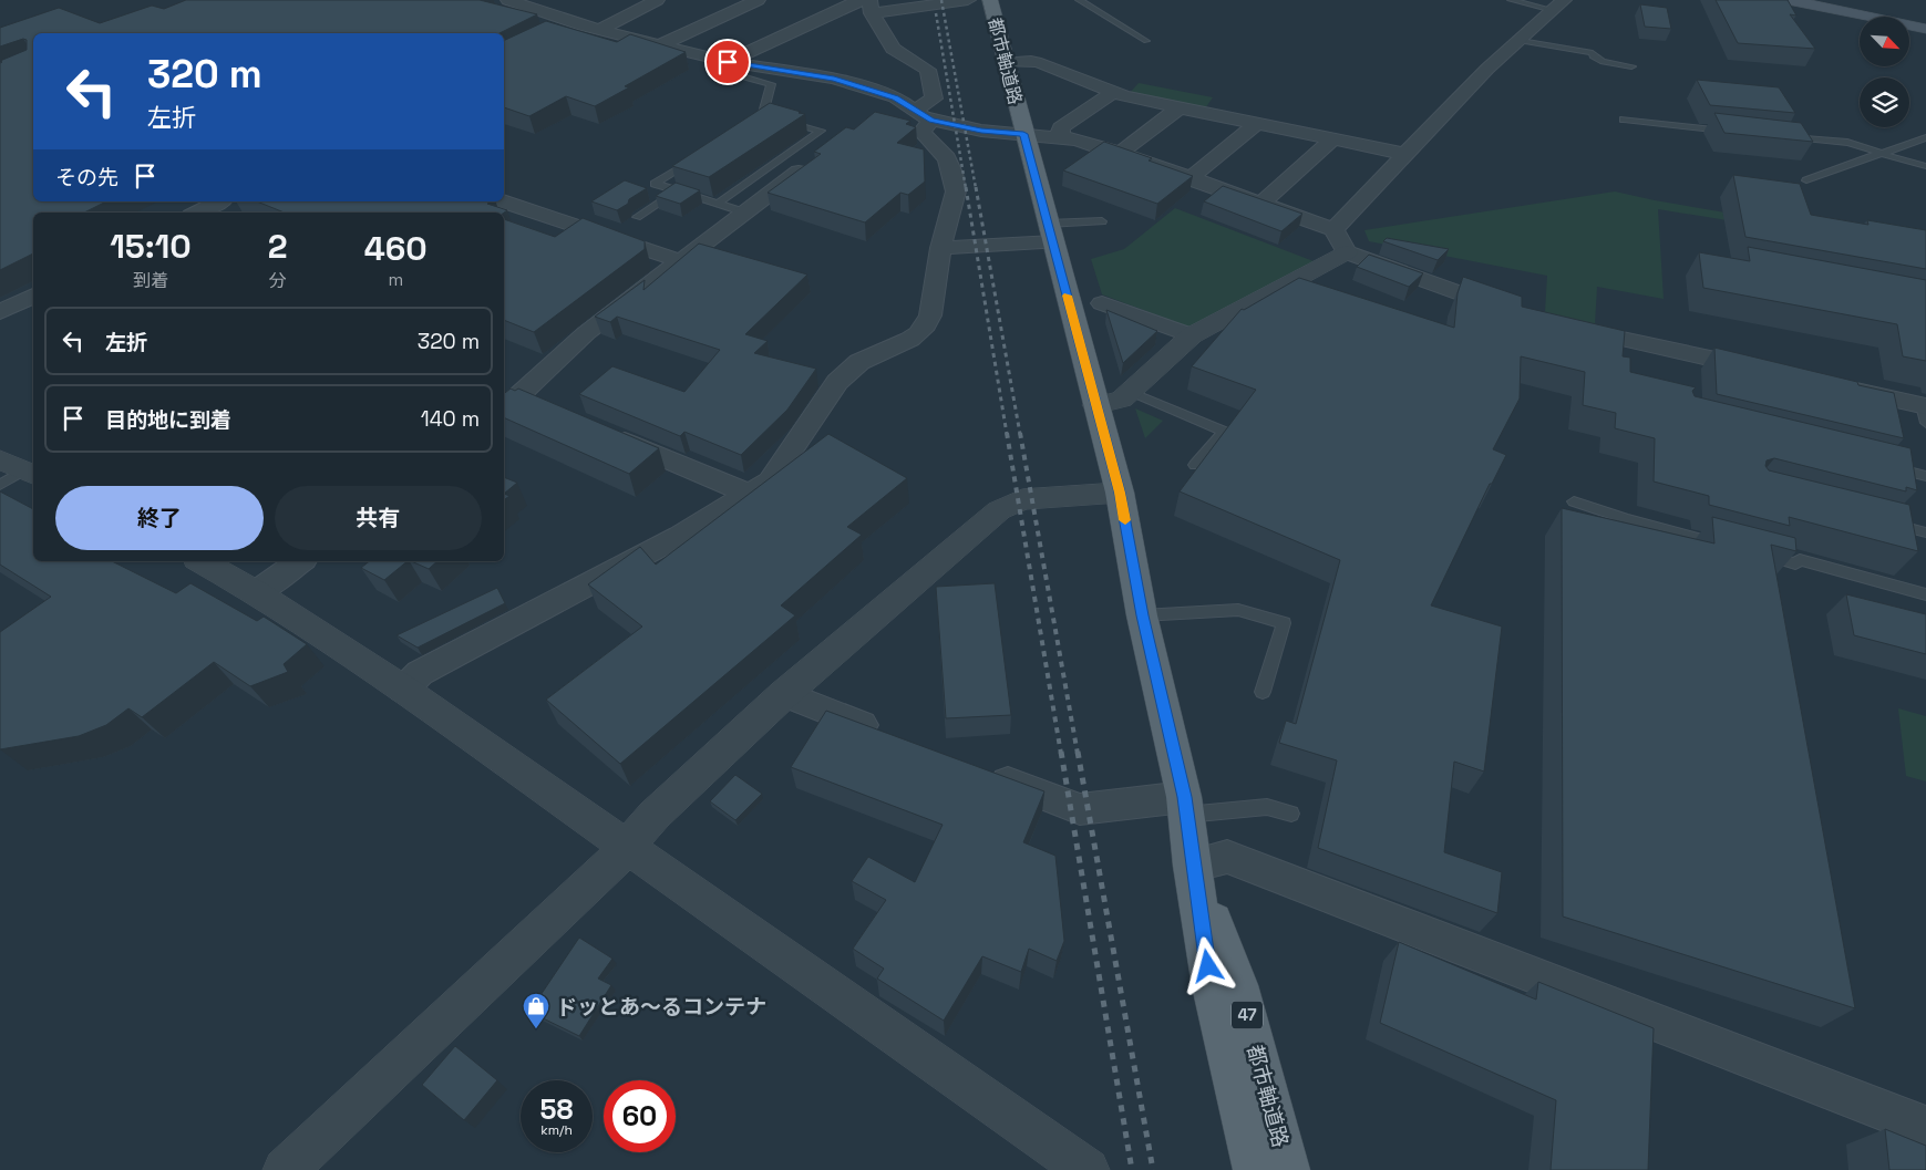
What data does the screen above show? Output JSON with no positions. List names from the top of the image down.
{
  "streets": {
    "main road": ["都市軸道路", "47"]
  },
  "places": {
    "shop": ["ドッとあ〜るコンテナ"]
  },
  "north": "bottom right",
  "page": {
    "turn": ["320 m", "左折"],
    "then": "その先",
    "eta": [
      "15:10",
      "到着",
      "2",
      "分",
      "460",
      "m"
    ],
    "list": [
      {
        "name": "左折",
        "value": "320 m"
      },
      {
        "name": "目的地に到着",
        "value": "140 m"
      }
    ],
    "buttons": ["終了", "共有"],
    "speed": "58 km/h",
    "limit": "60"
  }
}
